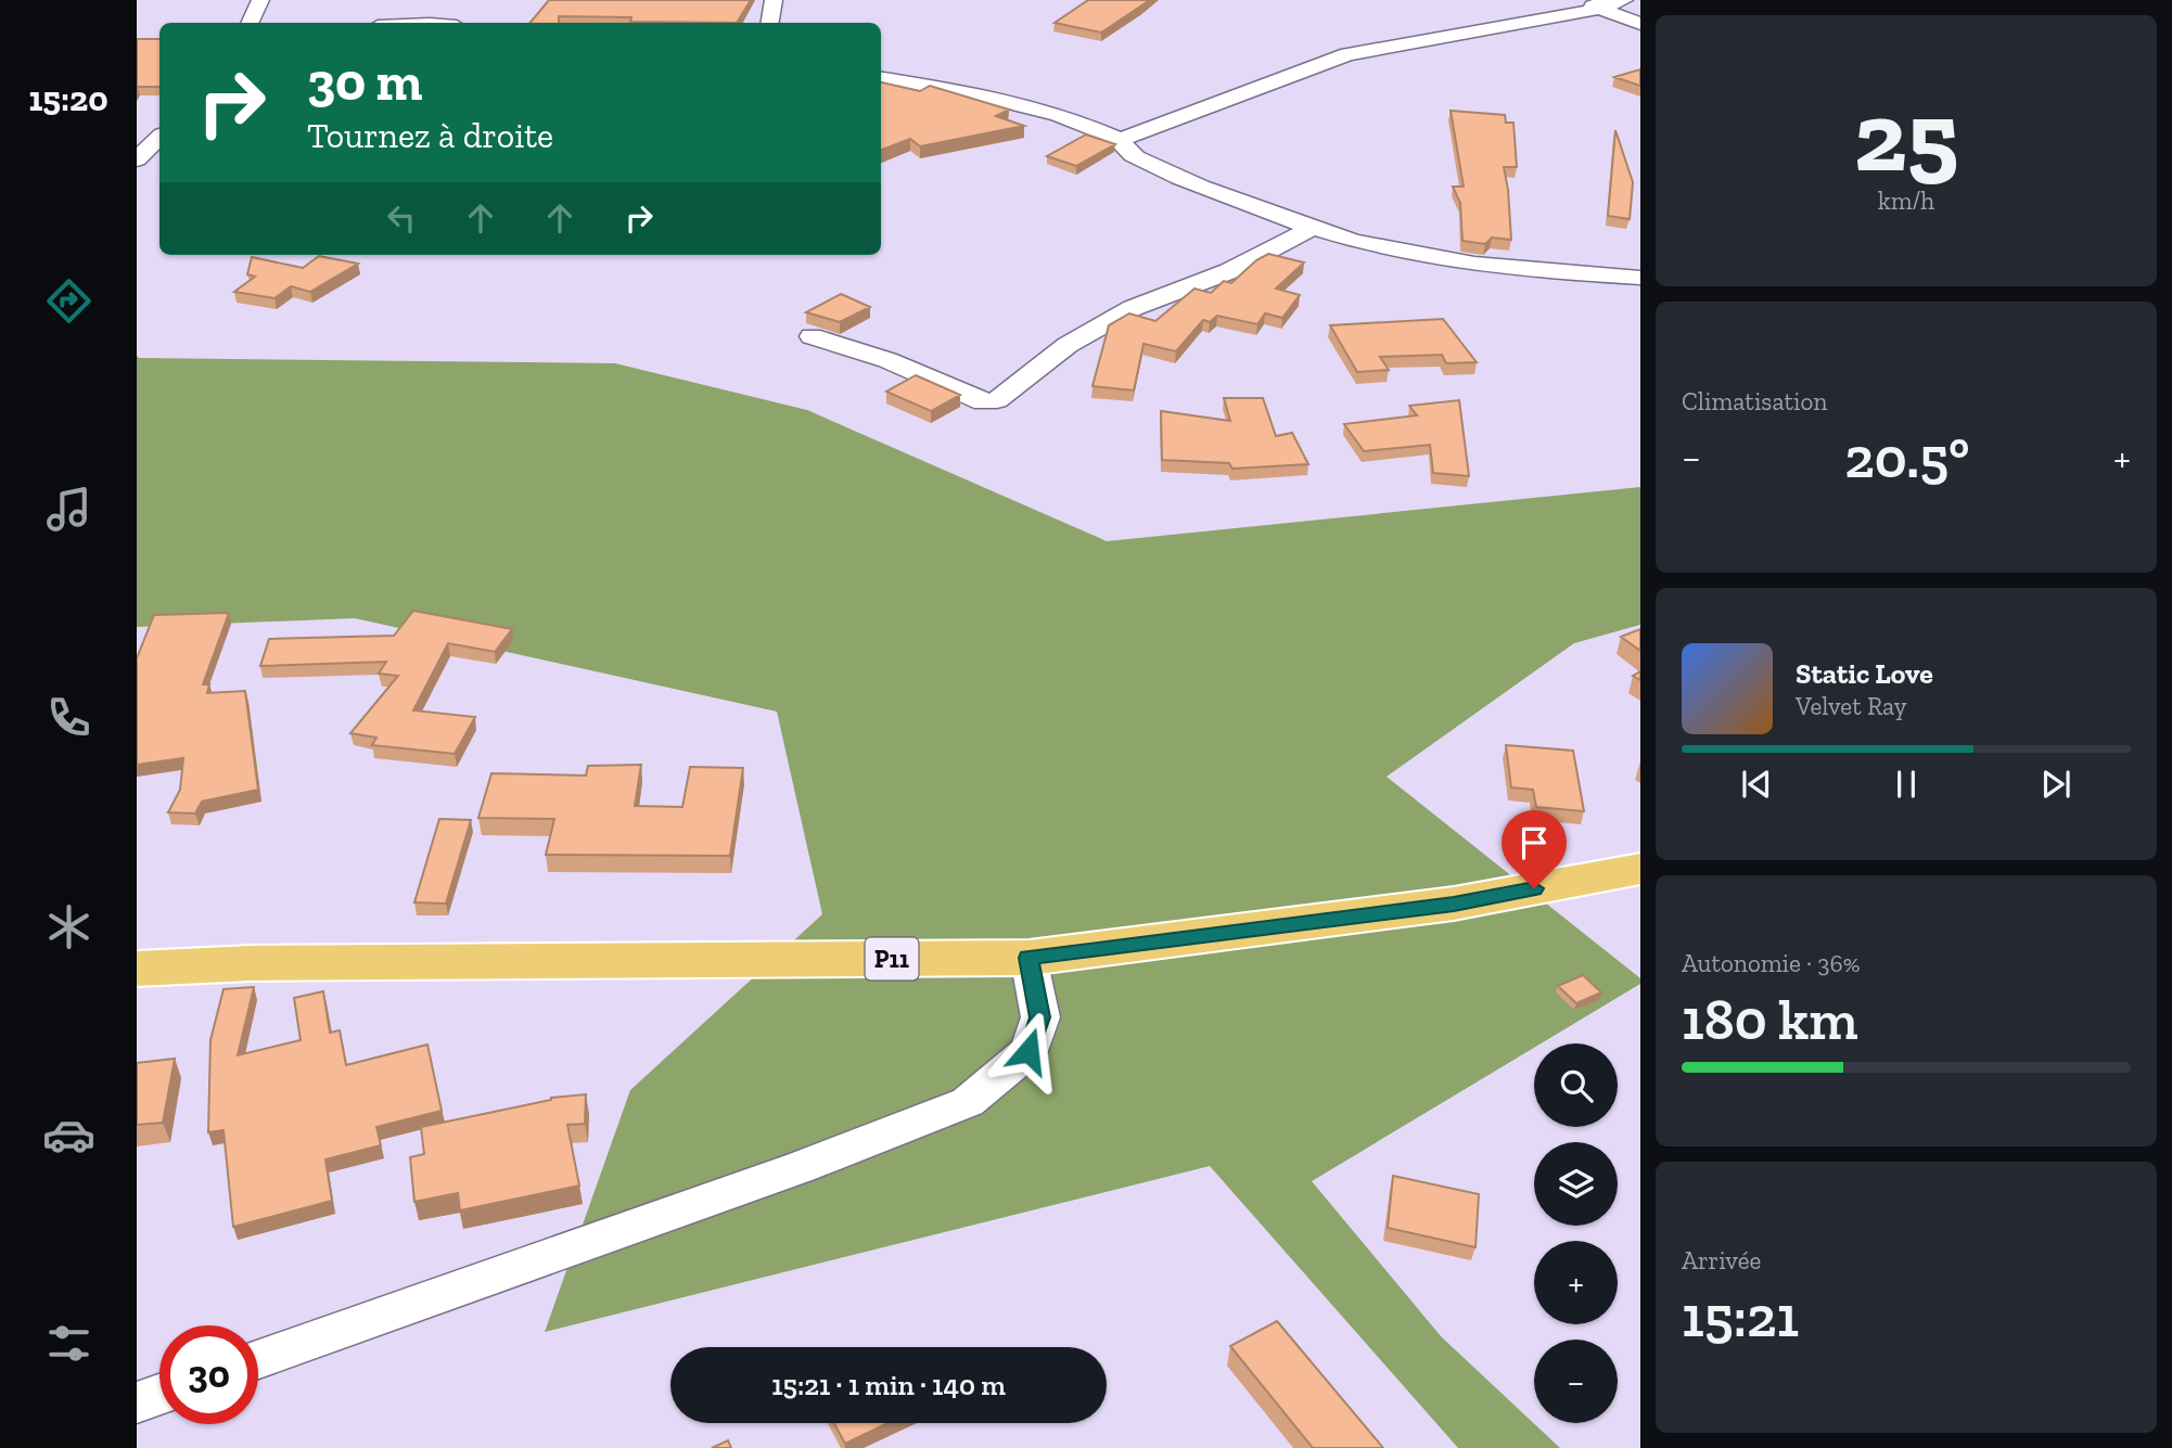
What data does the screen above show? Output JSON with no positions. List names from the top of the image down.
{
  "streets": {
    "main road": ["P11"]
  },
  "page": {
    "tabs": "15:20",
    "tile": [
      ["25", "km/h"],
      "Climatisation",
      ["Autonomie · 36%", "180 km"],
      ["Arrivée", "15:21"]
    ],
    "turn": ["30 m", "Tournez à droite"],
    "heat": ["−", "20.5°", "+"],
    "song": ["Static Love", "Velvet Ray"],
    "map_buttons": ["+", "−"],
    "limit": "30",
    "trip": "15:21 · 1 min · 140 m"
  }
}
